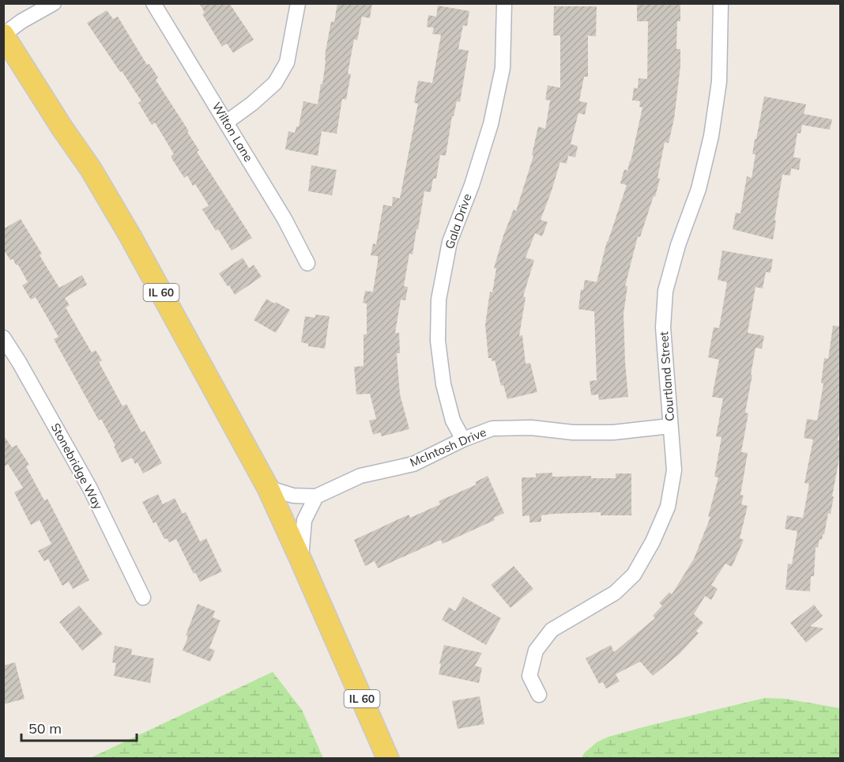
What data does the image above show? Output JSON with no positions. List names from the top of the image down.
{
  "streets": {
    "main road": ["IL 60"],
    "street": [
      "Wilton Lane",
      "Gala Drive",
      "Courtland Street",
      "McIntosh Drive",
      "Stonebridge Way"
    ]
  },
  "crossings": [
    ["Gala Drive", "McIntosh Drive"],
    ["IL 60", "McIntosh Drive"],
    ["Courtland Street", "McIntosh Drive"]
  ],
  "scale_bar": "50 m"
}
